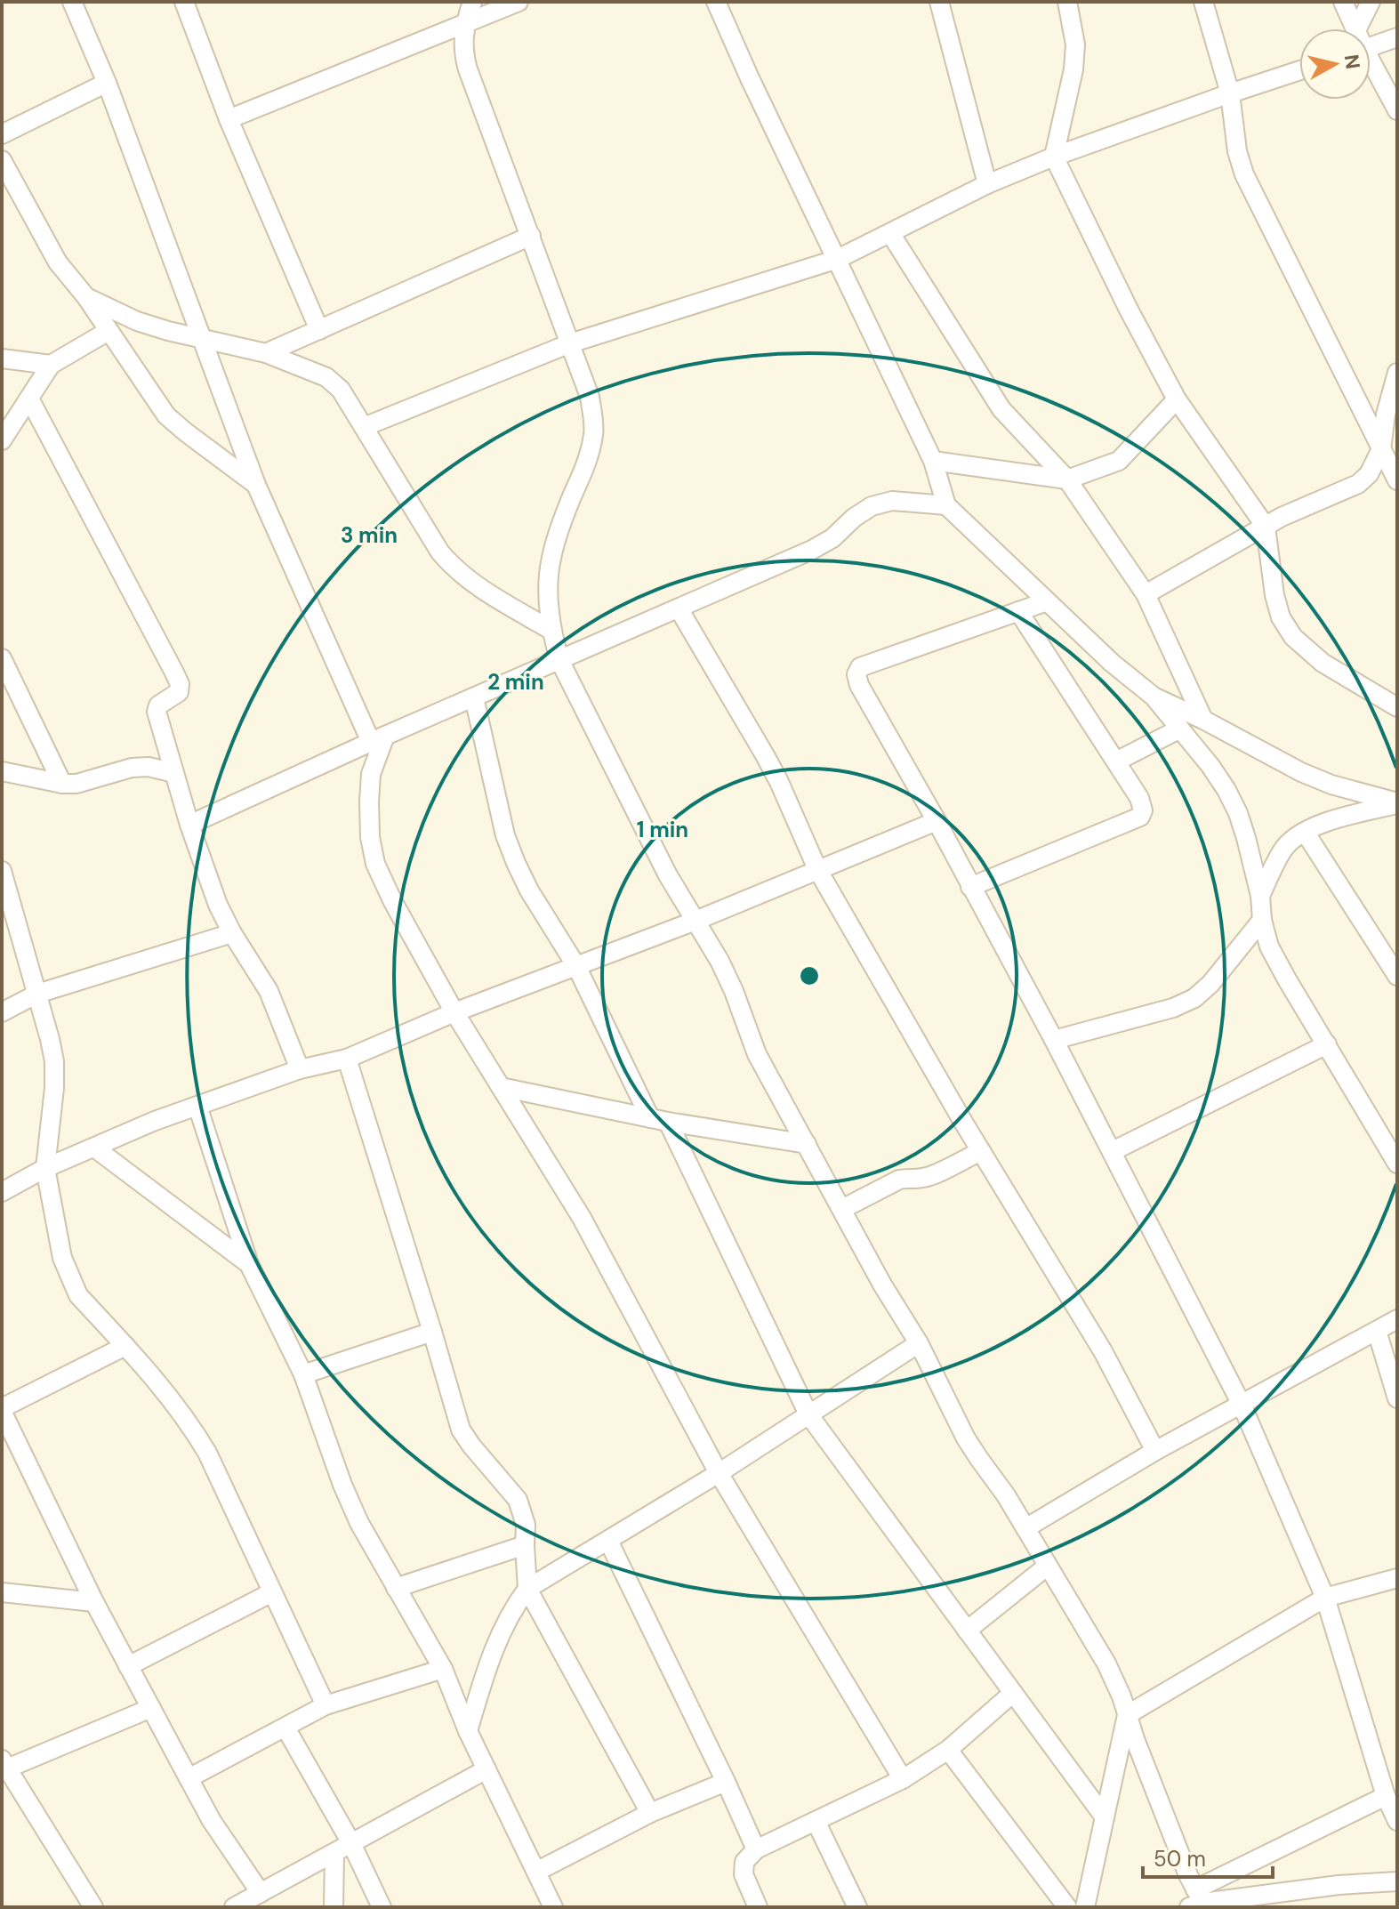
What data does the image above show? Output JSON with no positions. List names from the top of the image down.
{
  "scale_bar": "50 m",
  "north": "right",
  "rings": ["3 min", "2 min", "1 min"]
}
